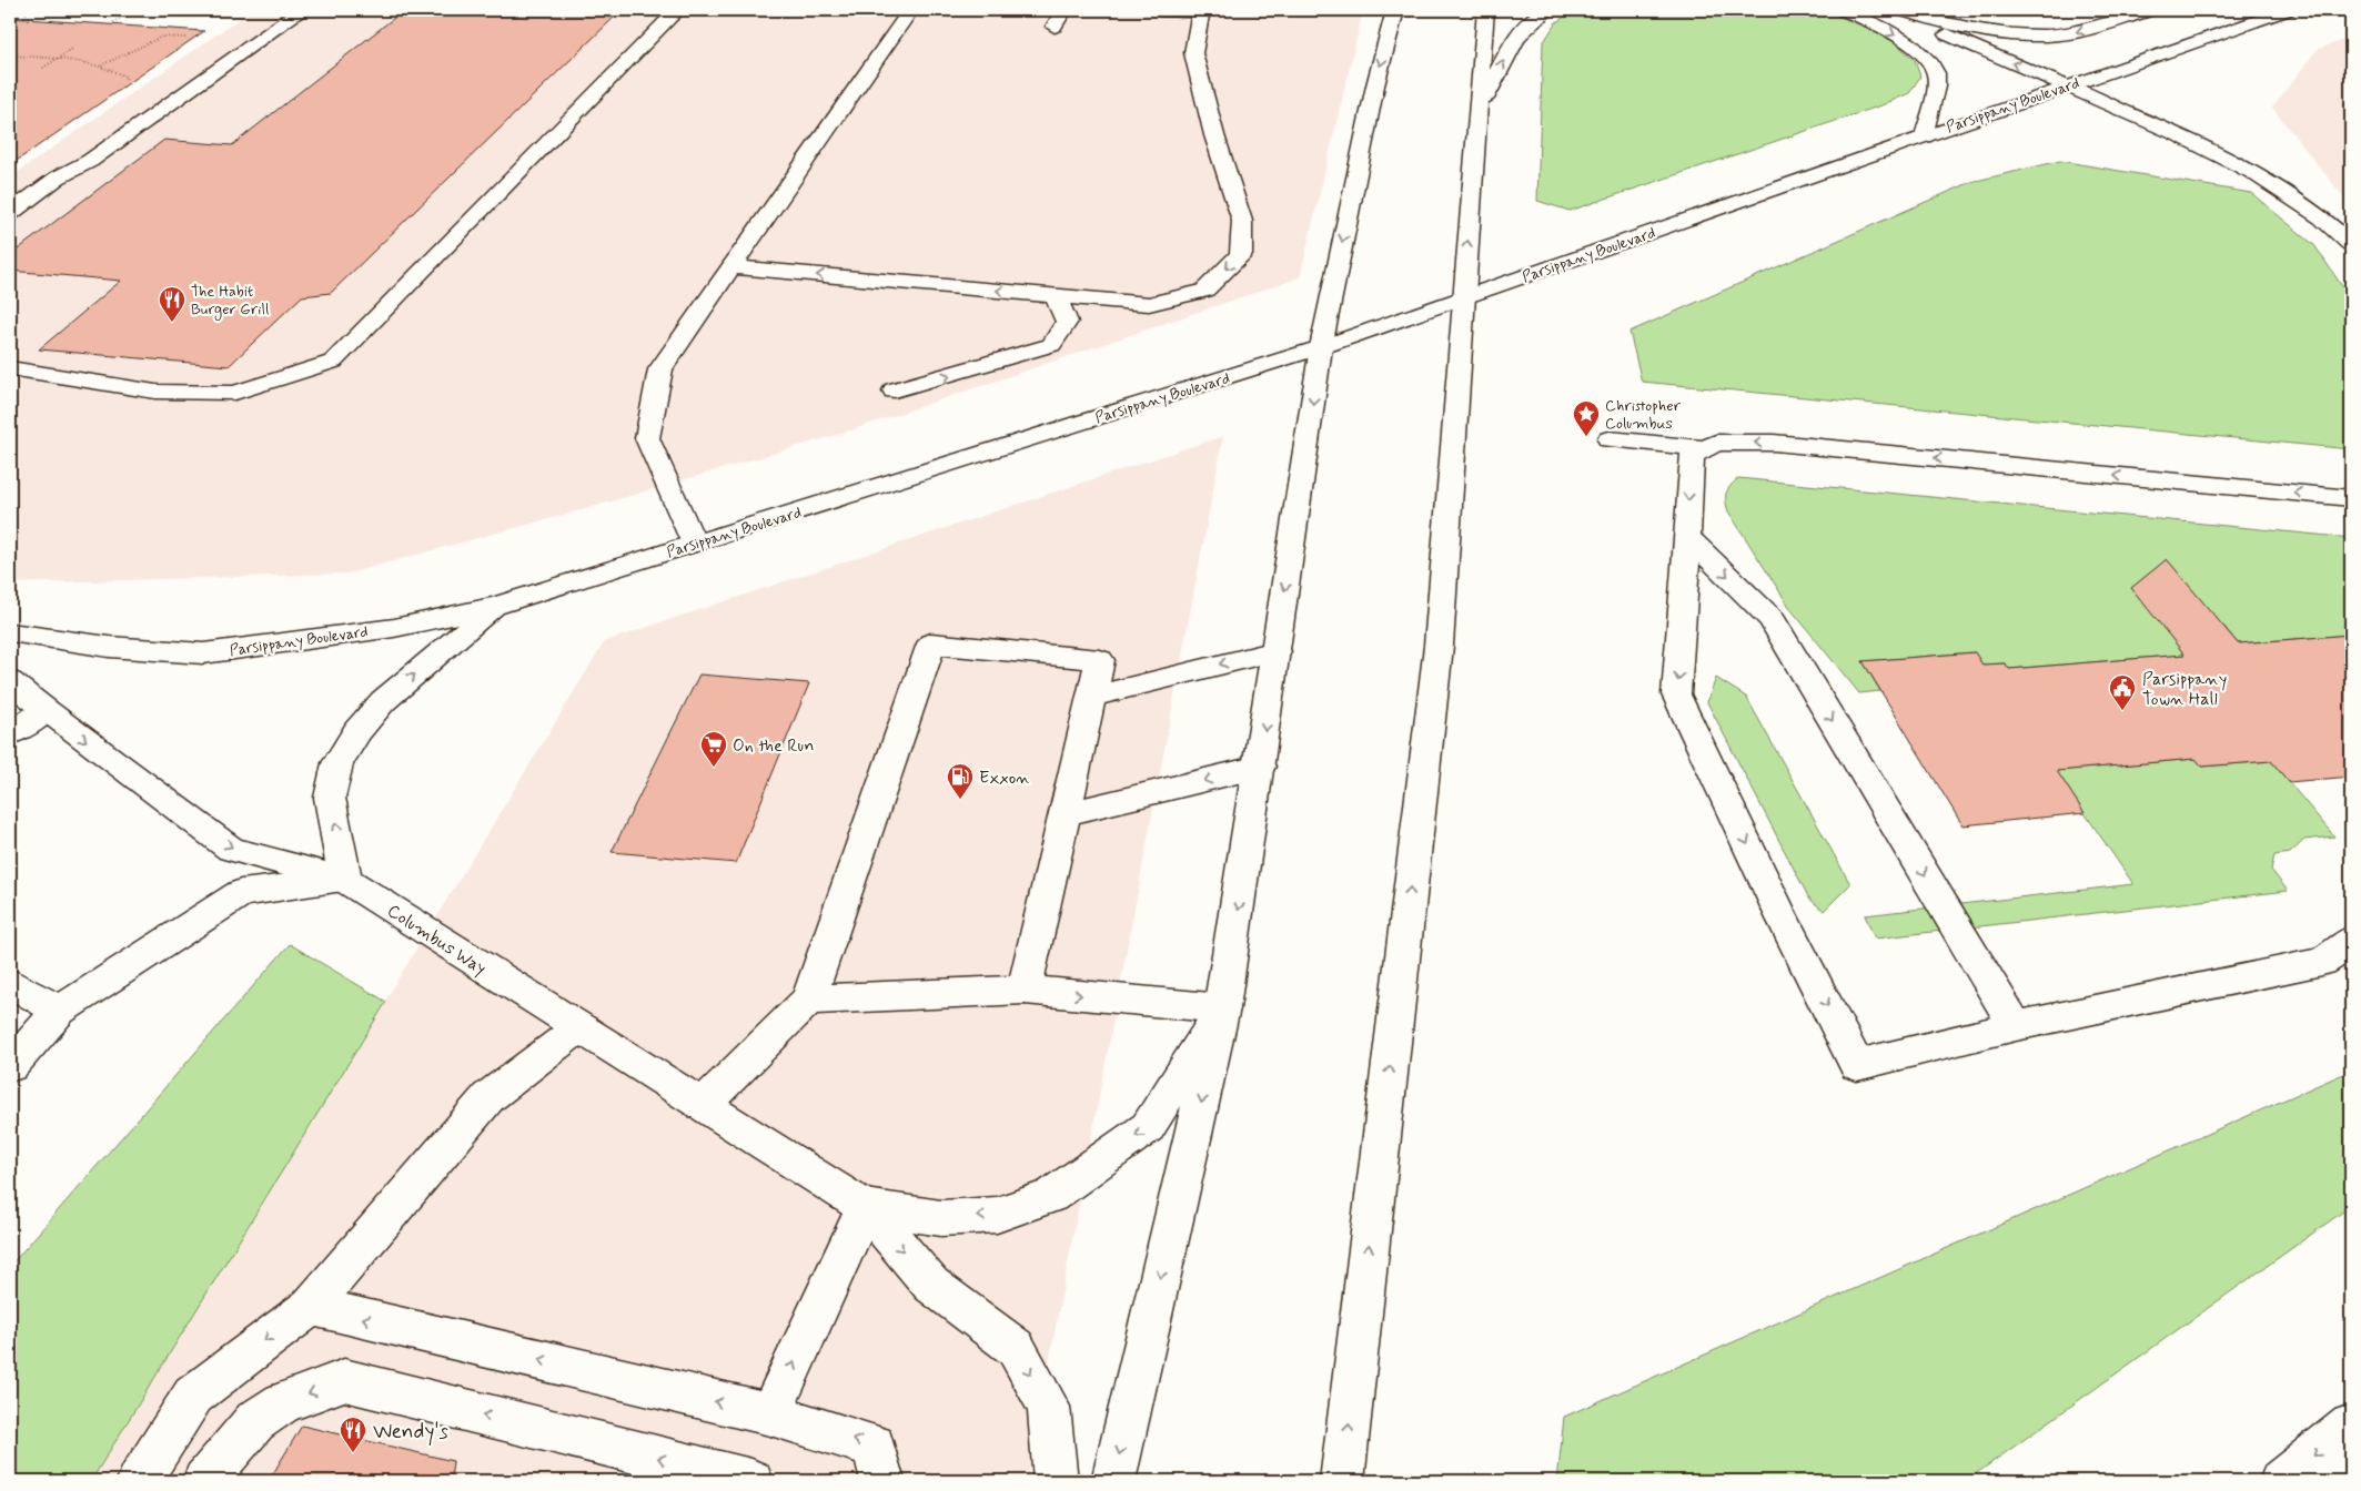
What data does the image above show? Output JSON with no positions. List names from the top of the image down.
{
  "streets": {
    "main road": ["Parsippany Boulevard", "Columbus Way"]
  },
  "places": {
    "restaurant": ["The Habit Burger Grill", "Wendy's"],
    "place": ["Christopher Columbus"],
    "public building": ["Parsippany Town Hall"],
    "supermarket": ["On the Run"],
    "fuel station": ["Exxon"]
  }
}
